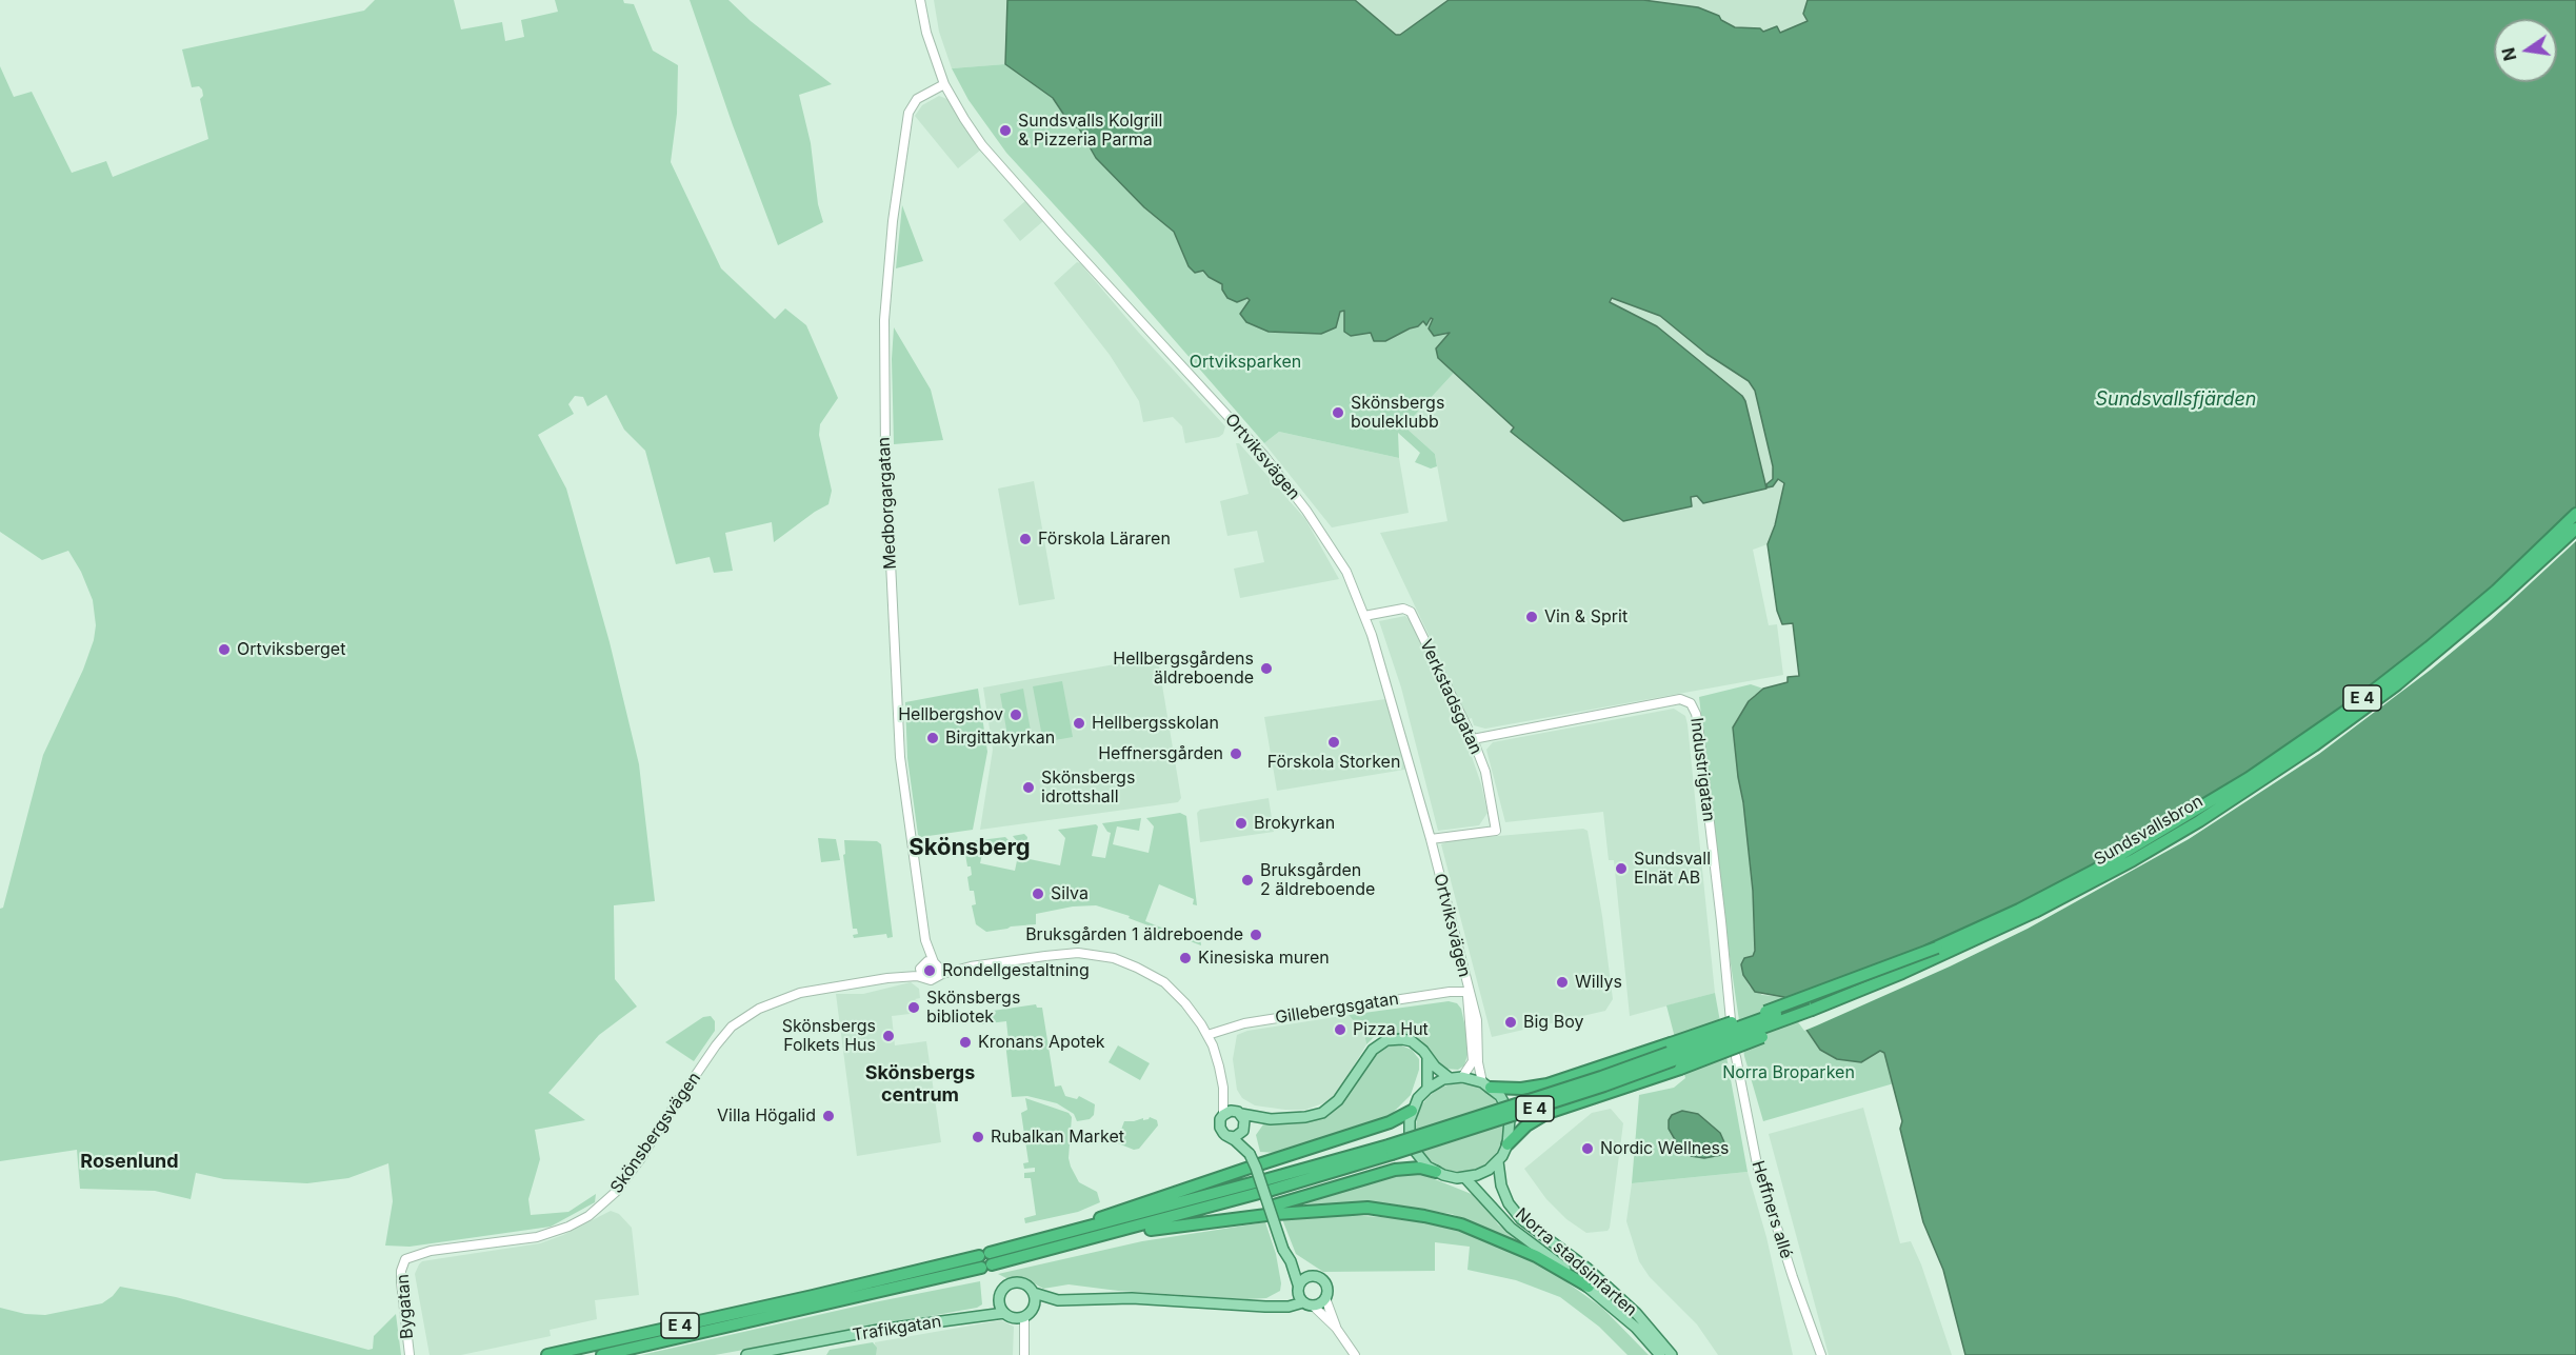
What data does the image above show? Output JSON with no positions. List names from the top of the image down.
{
  "streets": {
    "highway": ["E 4", "Sundsvallsbron"],
    "main road": ["Norra stadsinfarten", "Trafikgatan"],
    "street": [
      "Ortviksvägen",
      "Medborgargatan",
      "Verkstadsgatan",
      "Industrigatan",
      "Gillebergsgatan",
      "Skönsbergsvägen",
      "Heffners allé",
      "Bygatan"
    ]
  },
  "crossings": [
    ["Ortviksvägen", "Medborgargatan"],
    ["Ortviksvägen", "Verkstadsgatan"],
    ["Ortviksvägen", "E 4"],
    ["Ortviksvägen", "Gillebergsgatan"],
    ["Medborgargatan", "Skönsbergsvägen"],
    ["Verkstadsgatan", "Industrigatan"],
    ["E 4", "Sundsvallsbron"],
    ["Skönsbergsvägen", "Bygatan"]
  ],
  "districts": ["Skönsberg", "Skönsbergs centrum", "Rosenlund"],
  "water": ["Sundsvallsfjärden"],
  "parks": ["Ortviksparken", "Norra Broparken"],
  "places": [
    "Sundsvalls Kolgrill & Pizzeria Parma",
    "Skönsbergs bouleklubb",
    "Förskola Läraren",
    "Vin & Sprit",
    "Ortviksberget",
    "Hellbergsgårdens äldreboende",
    "Hellbergshov",
    "Hellbergsskolan",
    "Birgittakyrkan",
    "Förskola Storken",
    "Heffnersgården",
    "Skönsbergs idrottshall",
    "Brokyrkan",
    "Sundsvall Elnät AB",
    "Bruksgården 2 äldreboende",
    "Silva",
    "Bruksgården 1 äldreboende",
    "Kinesiska muren",
    "Rondellgestaltning",
    "Willys",
    "Skönsbergs bibliotek",
    "Big Boy",
    "Pizza Hut",
    "Skönsbergs Folkets Hus",
    "Kronans Apotek",
    "Villa Högalid",
    "Rubalkan Market",
    "Nordic Wellness"
  ],
  "north": "left"
}
